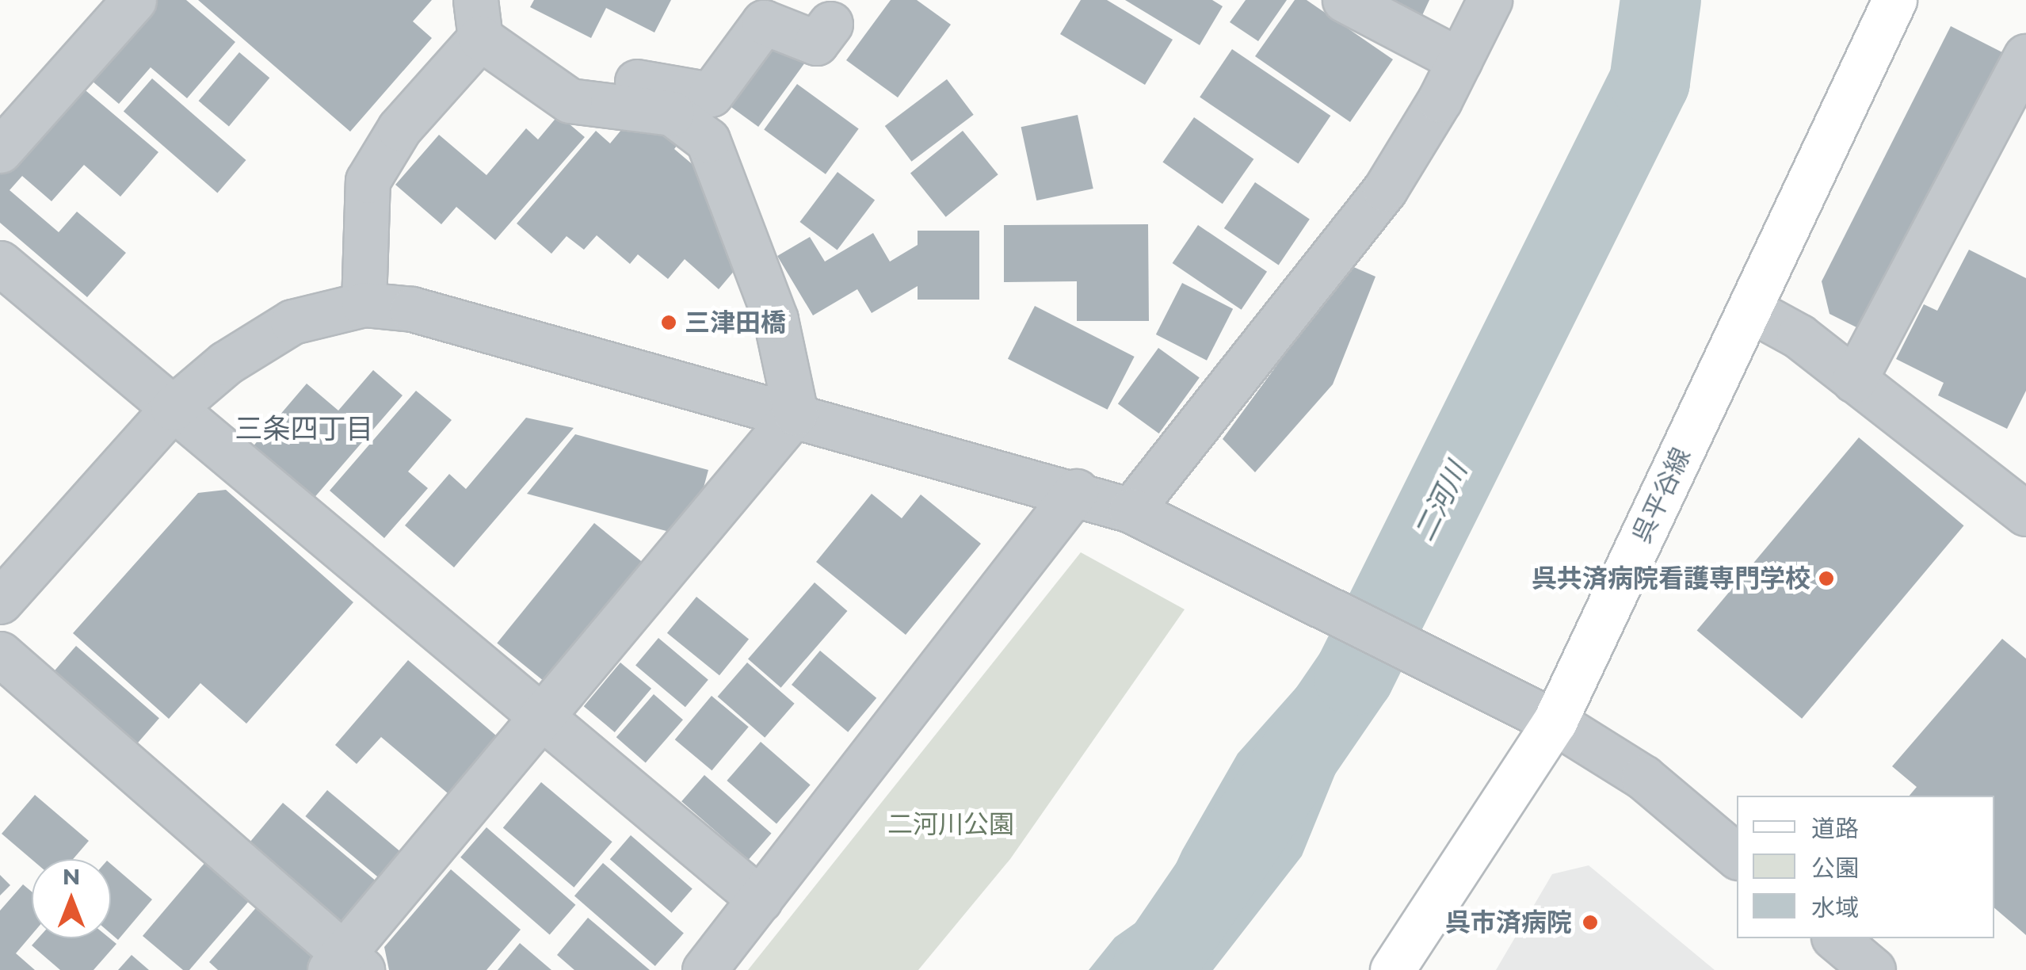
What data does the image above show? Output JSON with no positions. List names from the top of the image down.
{
  "streets": {
    "main road": ["呉平谷線"]
  },
  "districts": ["三条四丁目"],
  "water": ["二河川"],
  "parks": ["二河川公園"],
  "places": ["三津田橋", "呉共済病院看護専門学校", "呉市済病院"],
  "legend": ["道路", "公園", "水域"],
  "north": "top"
}
